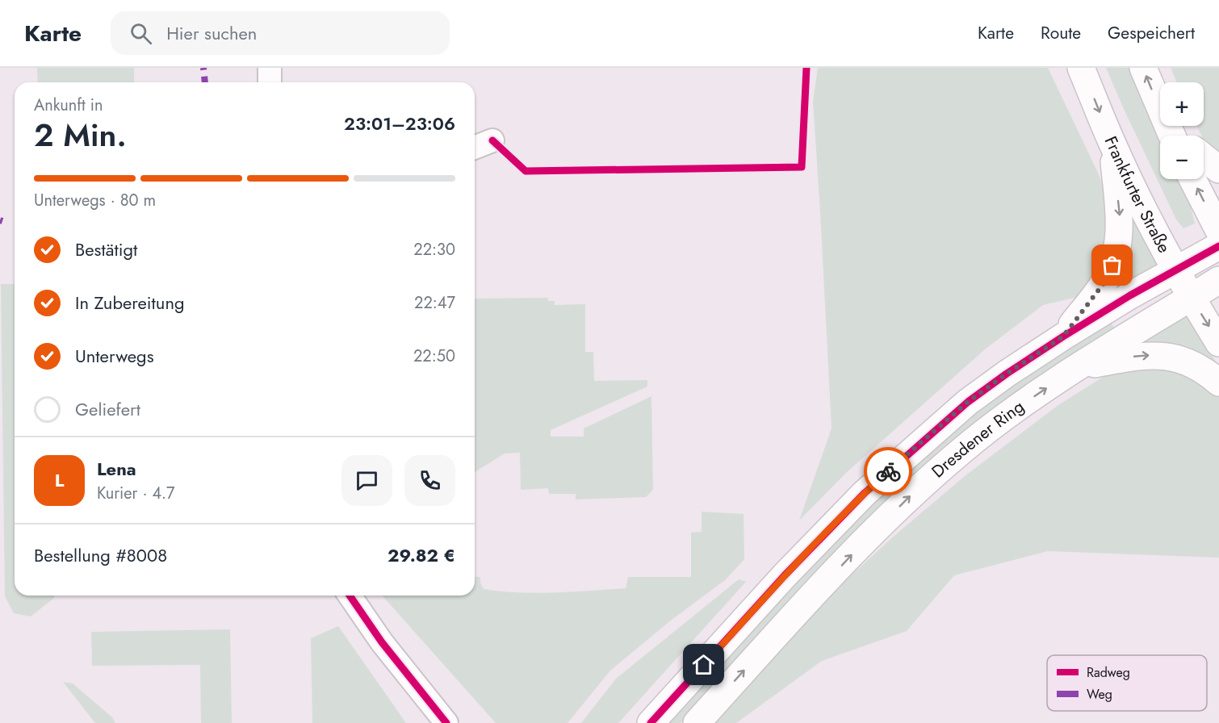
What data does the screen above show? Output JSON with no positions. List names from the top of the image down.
{
  "streets": {
    "street": ["Frankfurter Straße", "Dresdener Ring"]
  },
  "crossings": [
    ["Frankfurter Straße", "Dresdener Ring"]
  ],
  "legend": ["Radweg", "Weg"],
  "page": {
    "header": "Karte",
    "search": "Hier suchen",
    "nav": ["Karte", "Route", "Gespeichert"],
    "map_buttons": ["+", "−"],
    "heading": ["2 Min.", "Ankunft in", "23:01–23:06"],
    "panel": [
      "Lena",
      "Kurier · 4.7",
      "Bestellung #8008",
      "29.82 €"
    ],
    "bar": "Unterwegs · 80 m",
    "list": [
      ["Bestätigt", "22:30"],
      ["In Zubereitung", "22:47"],
      ["Unterwegs", "22:50"],
      "Geliefert"
    ],
    "round": "L"
  }
}
